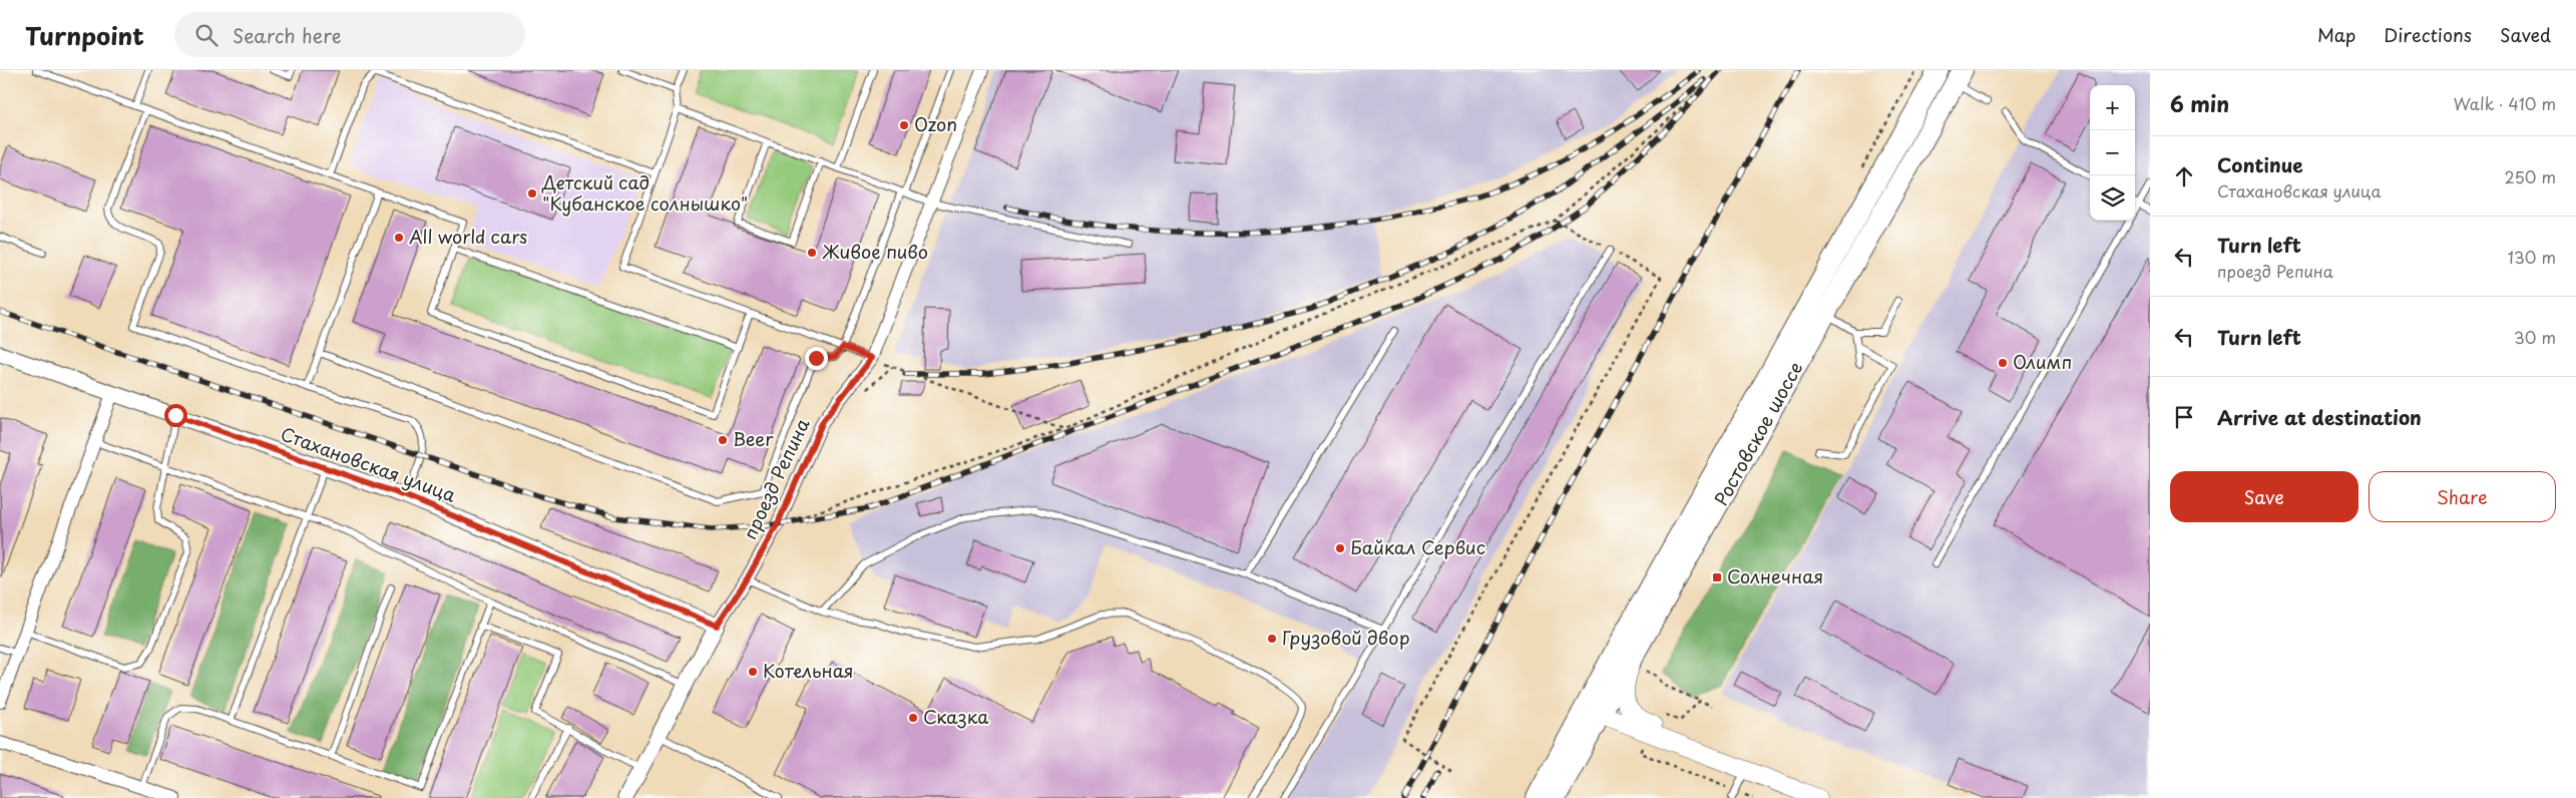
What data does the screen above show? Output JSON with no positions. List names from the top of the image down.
{
  "streets": {
    "main road": ["Ростовское шоссе"],
    "street": ["Стахановская улица", "проезд Репина"]
  },
  "crossings": [
    ["Стахановская улица", "проезд Репина"]
  ],
  "places": {
    "other": [
      "Ozon",
      "Детский сад \"Кубанское солнышко\"",
      "All world cars",
      "Живое пиво",
      "Олимп",
      "Beer",
      "Байкал Сервис",
      "Грузовой двор",
      "Котельная",
      "Сказка"
    ],
    "transit": ["Солнечная"]
  },
  "page": {
    "header": "Turnpoint",
    "search": "Search here",
    "nav": ["Map", "Directions", "Saved"],
    "heading": ["6 min", "Walk · 410 m"],
    "map_buttons": ["+", "−"],
    "list": [
      ["Continue", "Стахановская улица", "250 m"],
      ["Turn left", "проезд Репина", "130 m"],
      ["Turn left", "30 m"],
      "Arrive at destination"
    ],
    "buttons": ["Save", "Share"]
  }
}
